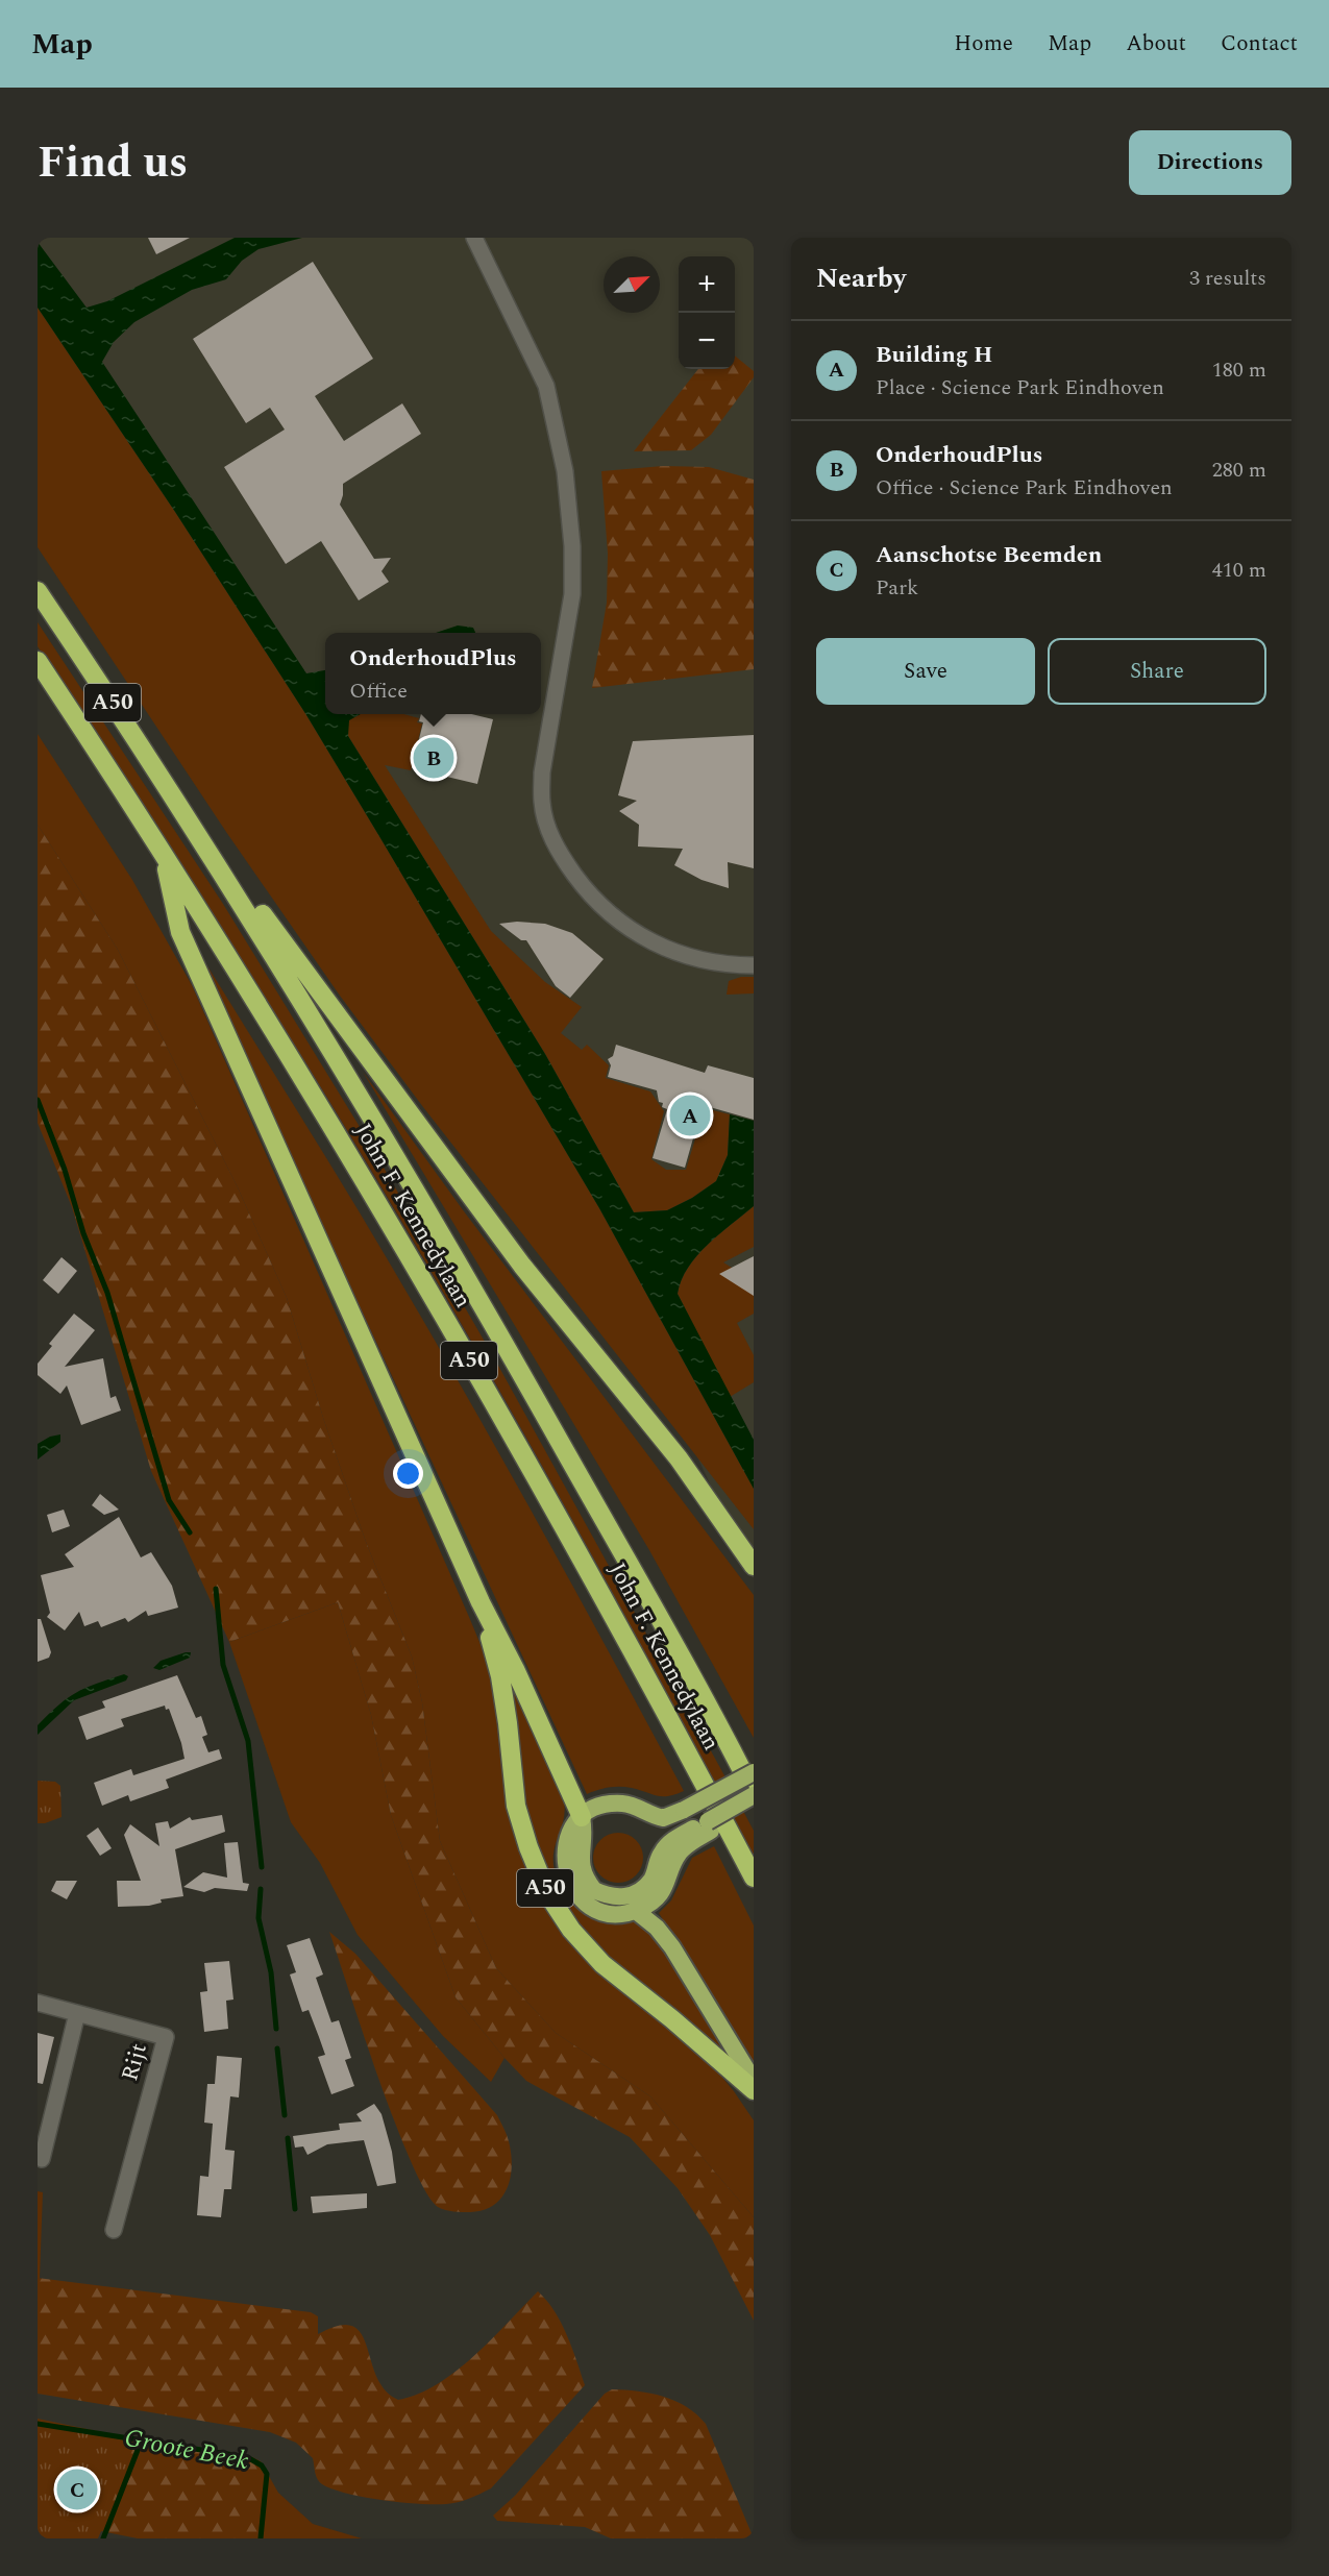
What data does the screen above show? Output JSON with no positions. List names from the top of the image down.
{
  "streets": {
    "highway": ["A50", "John F. Kennedylaan"],
    "street": ["Rijt"]
  },
  "crossings": [
    ["A50", "John F. Kennedylaan"]
  ],
  "water": ["Groote Beek"],
  "north": "top right",
  "page": {
    "header": "Map",
    "nav": [
      "Home",
      "Map",
      "About",
      "Contact"
    ],
    "title": "Find us",
    "buttons": [
      "Directions",
      ["Save", "Share"]
    ],
    "heading": ["Nearby", "3 results"],
    "map_buttons": ["+", "−"],
    "list": [
      {
        "mark": "A",
        "name": "Building H",
        "note": "Place · Science Park Eindhoven",
        "value": "180 m"
      },
      {
        "mark": "B",
        "name": "OnderhoudPlus",
        "note": "Office · Science Park Eindhoven",
        "value": "280 m"
      },
      {
        "mark": "C",
        "name": "Aanschotse Beemden",
        "note": "Park",
        "value": "410 m"
      }
    ],
    "popup": ["OnderhoudPlus", "Office"],
    "pins": ["B", "A", "C"]
  }
}
